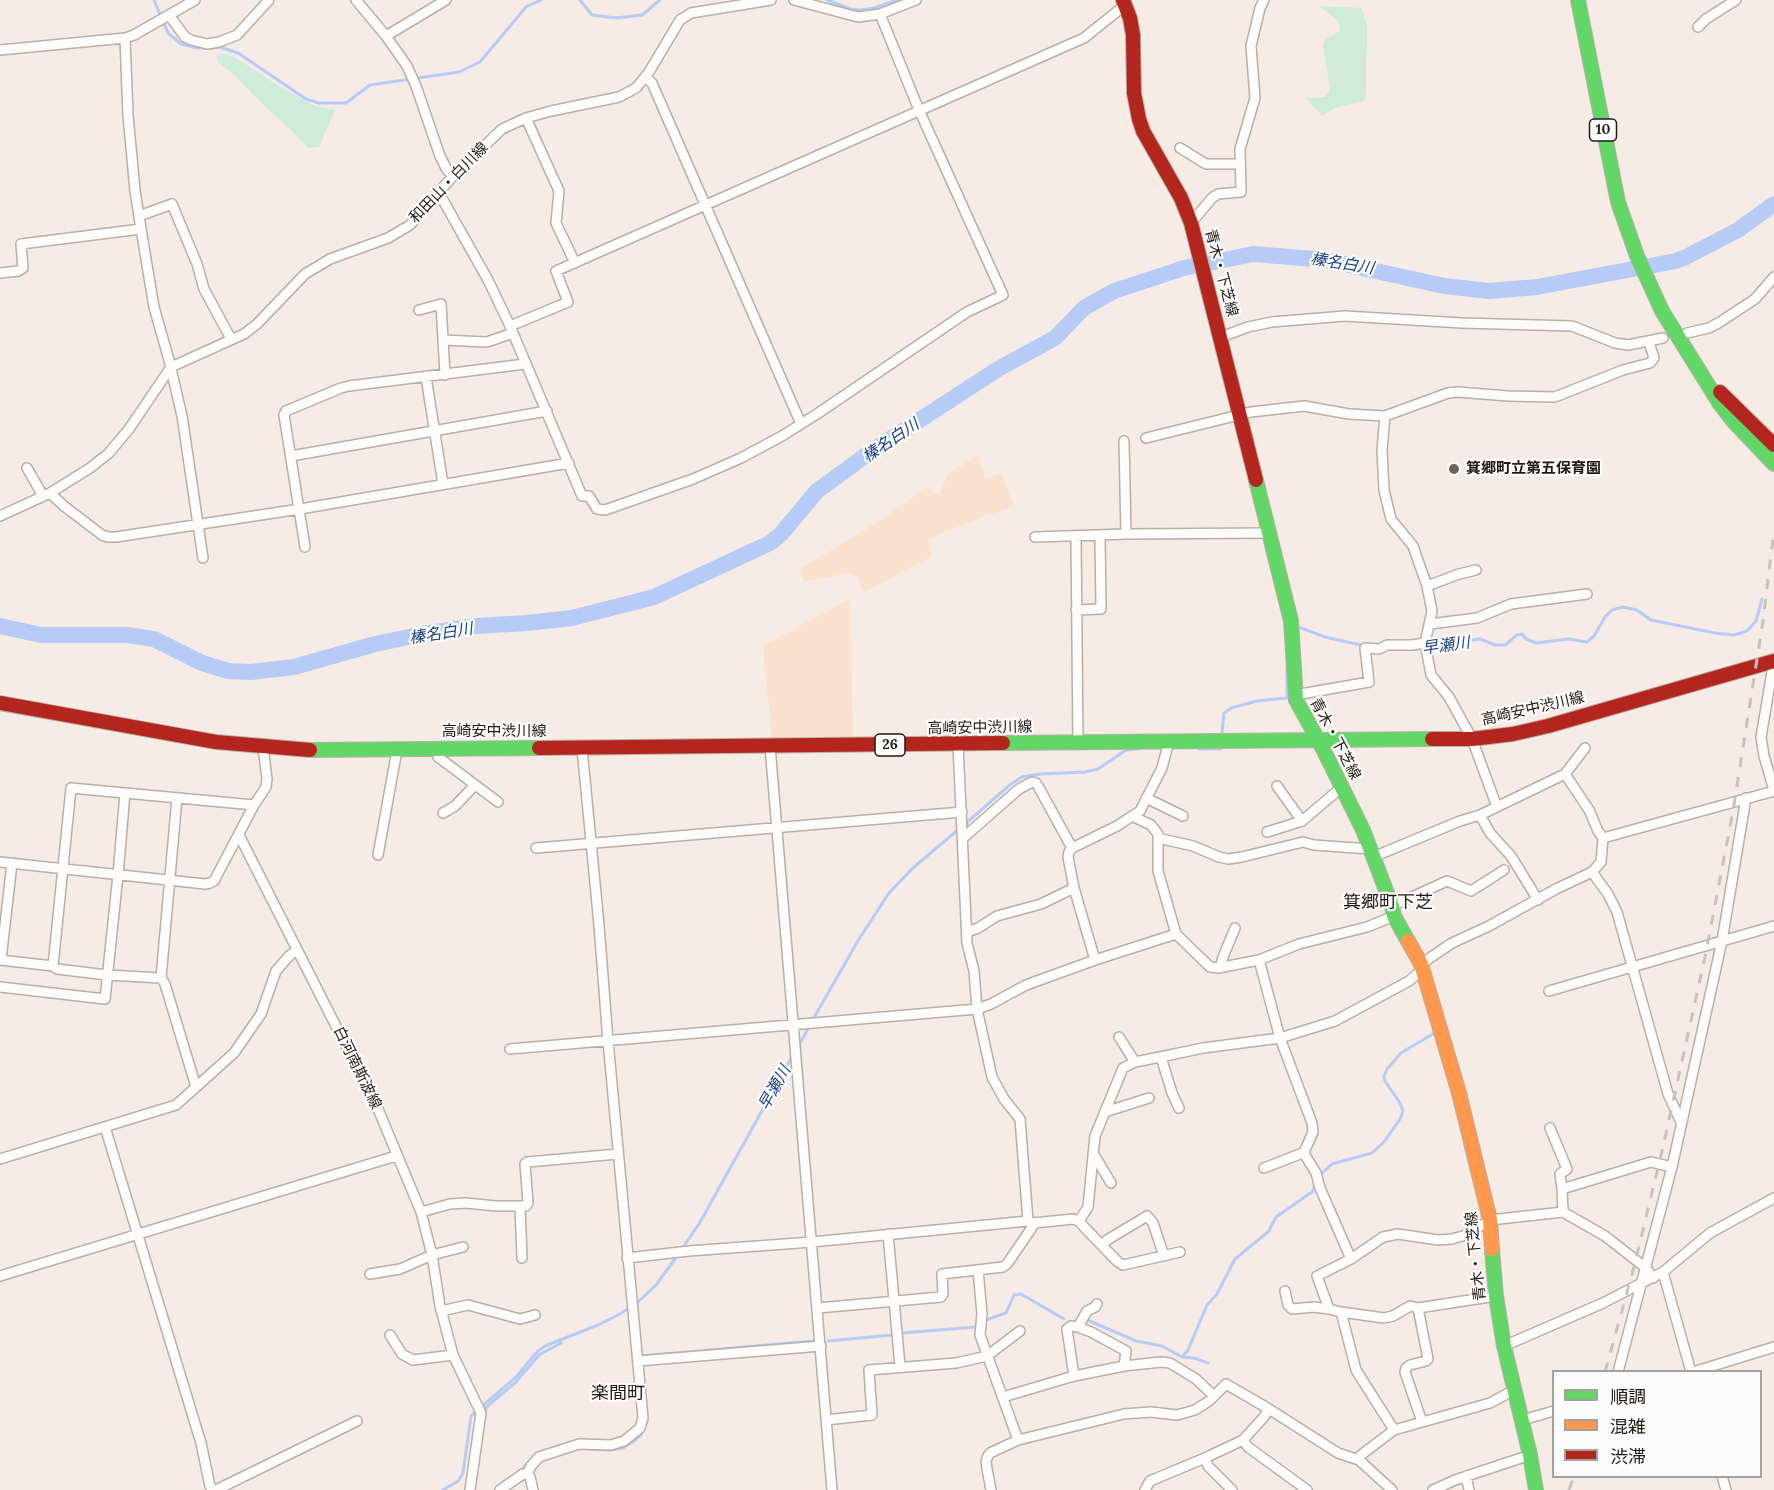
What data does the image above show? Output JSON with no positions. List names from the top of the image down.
{
  "streets": {
    "main road": [
      "10",
      "青木・下芝線",
      "高崎安中渋川線",
      "26"
    ],
    "street": ["和田山・白川線", "白河南斯波線"]
  },
  "crossings": [
    ["青木・下芝線", "高崎安中渋川線"]
  ],
  "districts": ["箕郷町下芝", "楽間町"],
  "water": ["榛名白川", "早瀬川"],
  "places": ["箕郷町立第五保育園"],
  "legend": ["順調", "混雑", "渋滞"]
}
